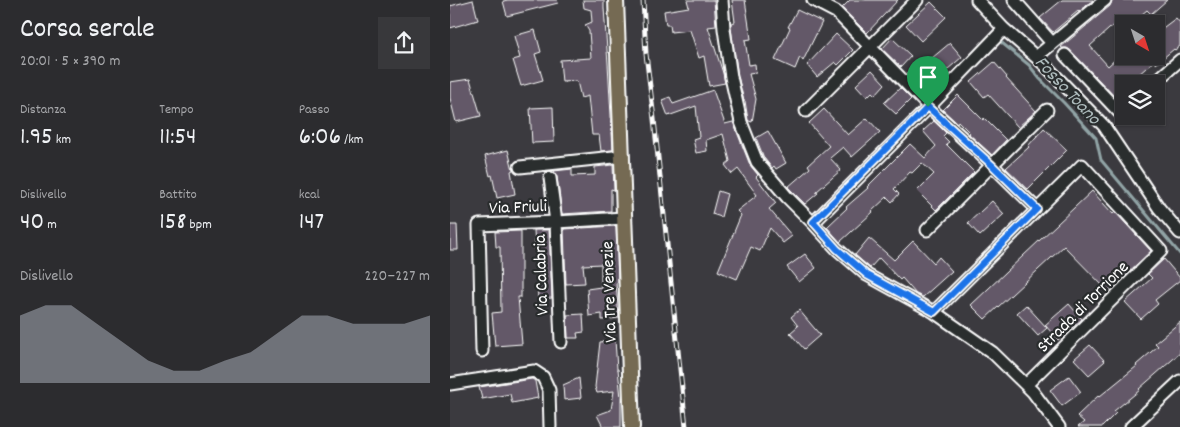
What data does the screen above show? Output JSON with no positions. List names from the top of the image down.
{
  "streets": {
    "main road": ["Via Tre Venezie"],
    "street": ["Via Friuli", "Via Calabria", "Strada di Torrione"]
  },
  "crossings": [
    ["Via Friuli", "Via Calabria"],
    ["Via Friuli", "Via Tre Venezie"]
  ],
  "water": ["Fosso Toano"],
  "north": "bottom right",
  "page": {
    "heading": ["Corsa serale", "20:01 · 5 × 390 m"],
    "stats": [
      ["Distanza", "1.95 km"],
      ["Tempo", "11:54"],
      ["Passo", "6:06 /km"],
      ["Dislivello", "40 m"],
      ["Battito", "158 bpm"],
      ["kcal", "147"]
    ],
    "chart": ["Dislivello", "220–227 m"]
  }
}
